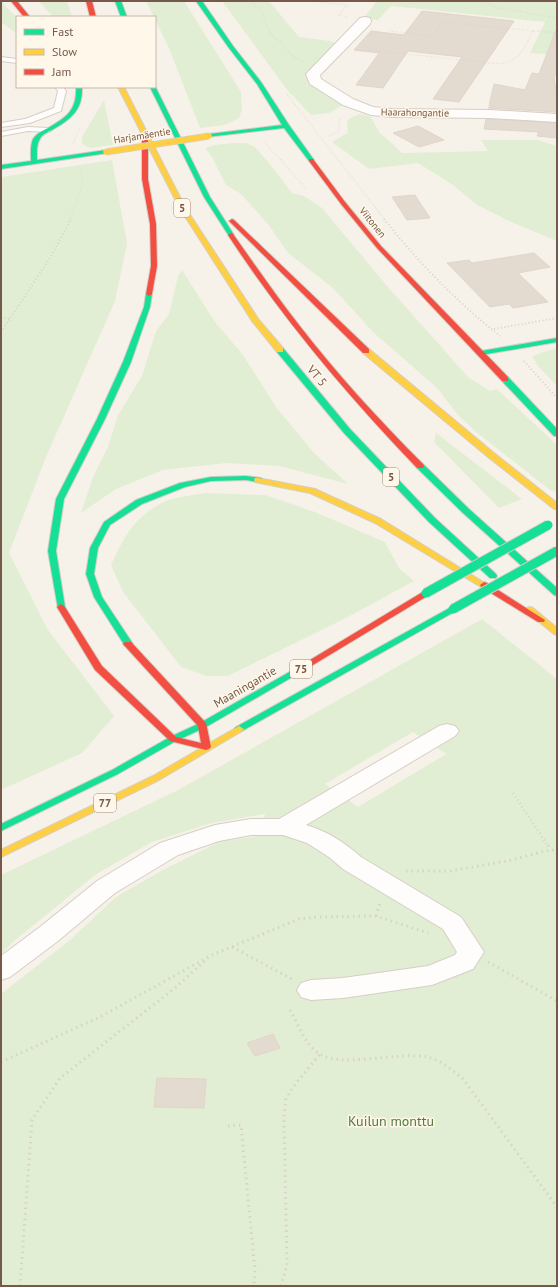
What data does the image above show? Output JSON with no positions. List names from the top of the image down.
{
  "streets": {
    "main road": [
      "Harjamäentie",
      "5",
      "Viitonen",
      "VT 5",
      "75",
      "Maaningantie",
      "77"
    ],
    "street": ["Haarahongantie"]
  },
  "crossings": [
    ["Harjamäentie", "Viitonen"],
    ["75", "77"]
  ],
  "parks": ["Kuilun monttu"],
  "legend": ["Fast", "Slow", "Jam"]
}
